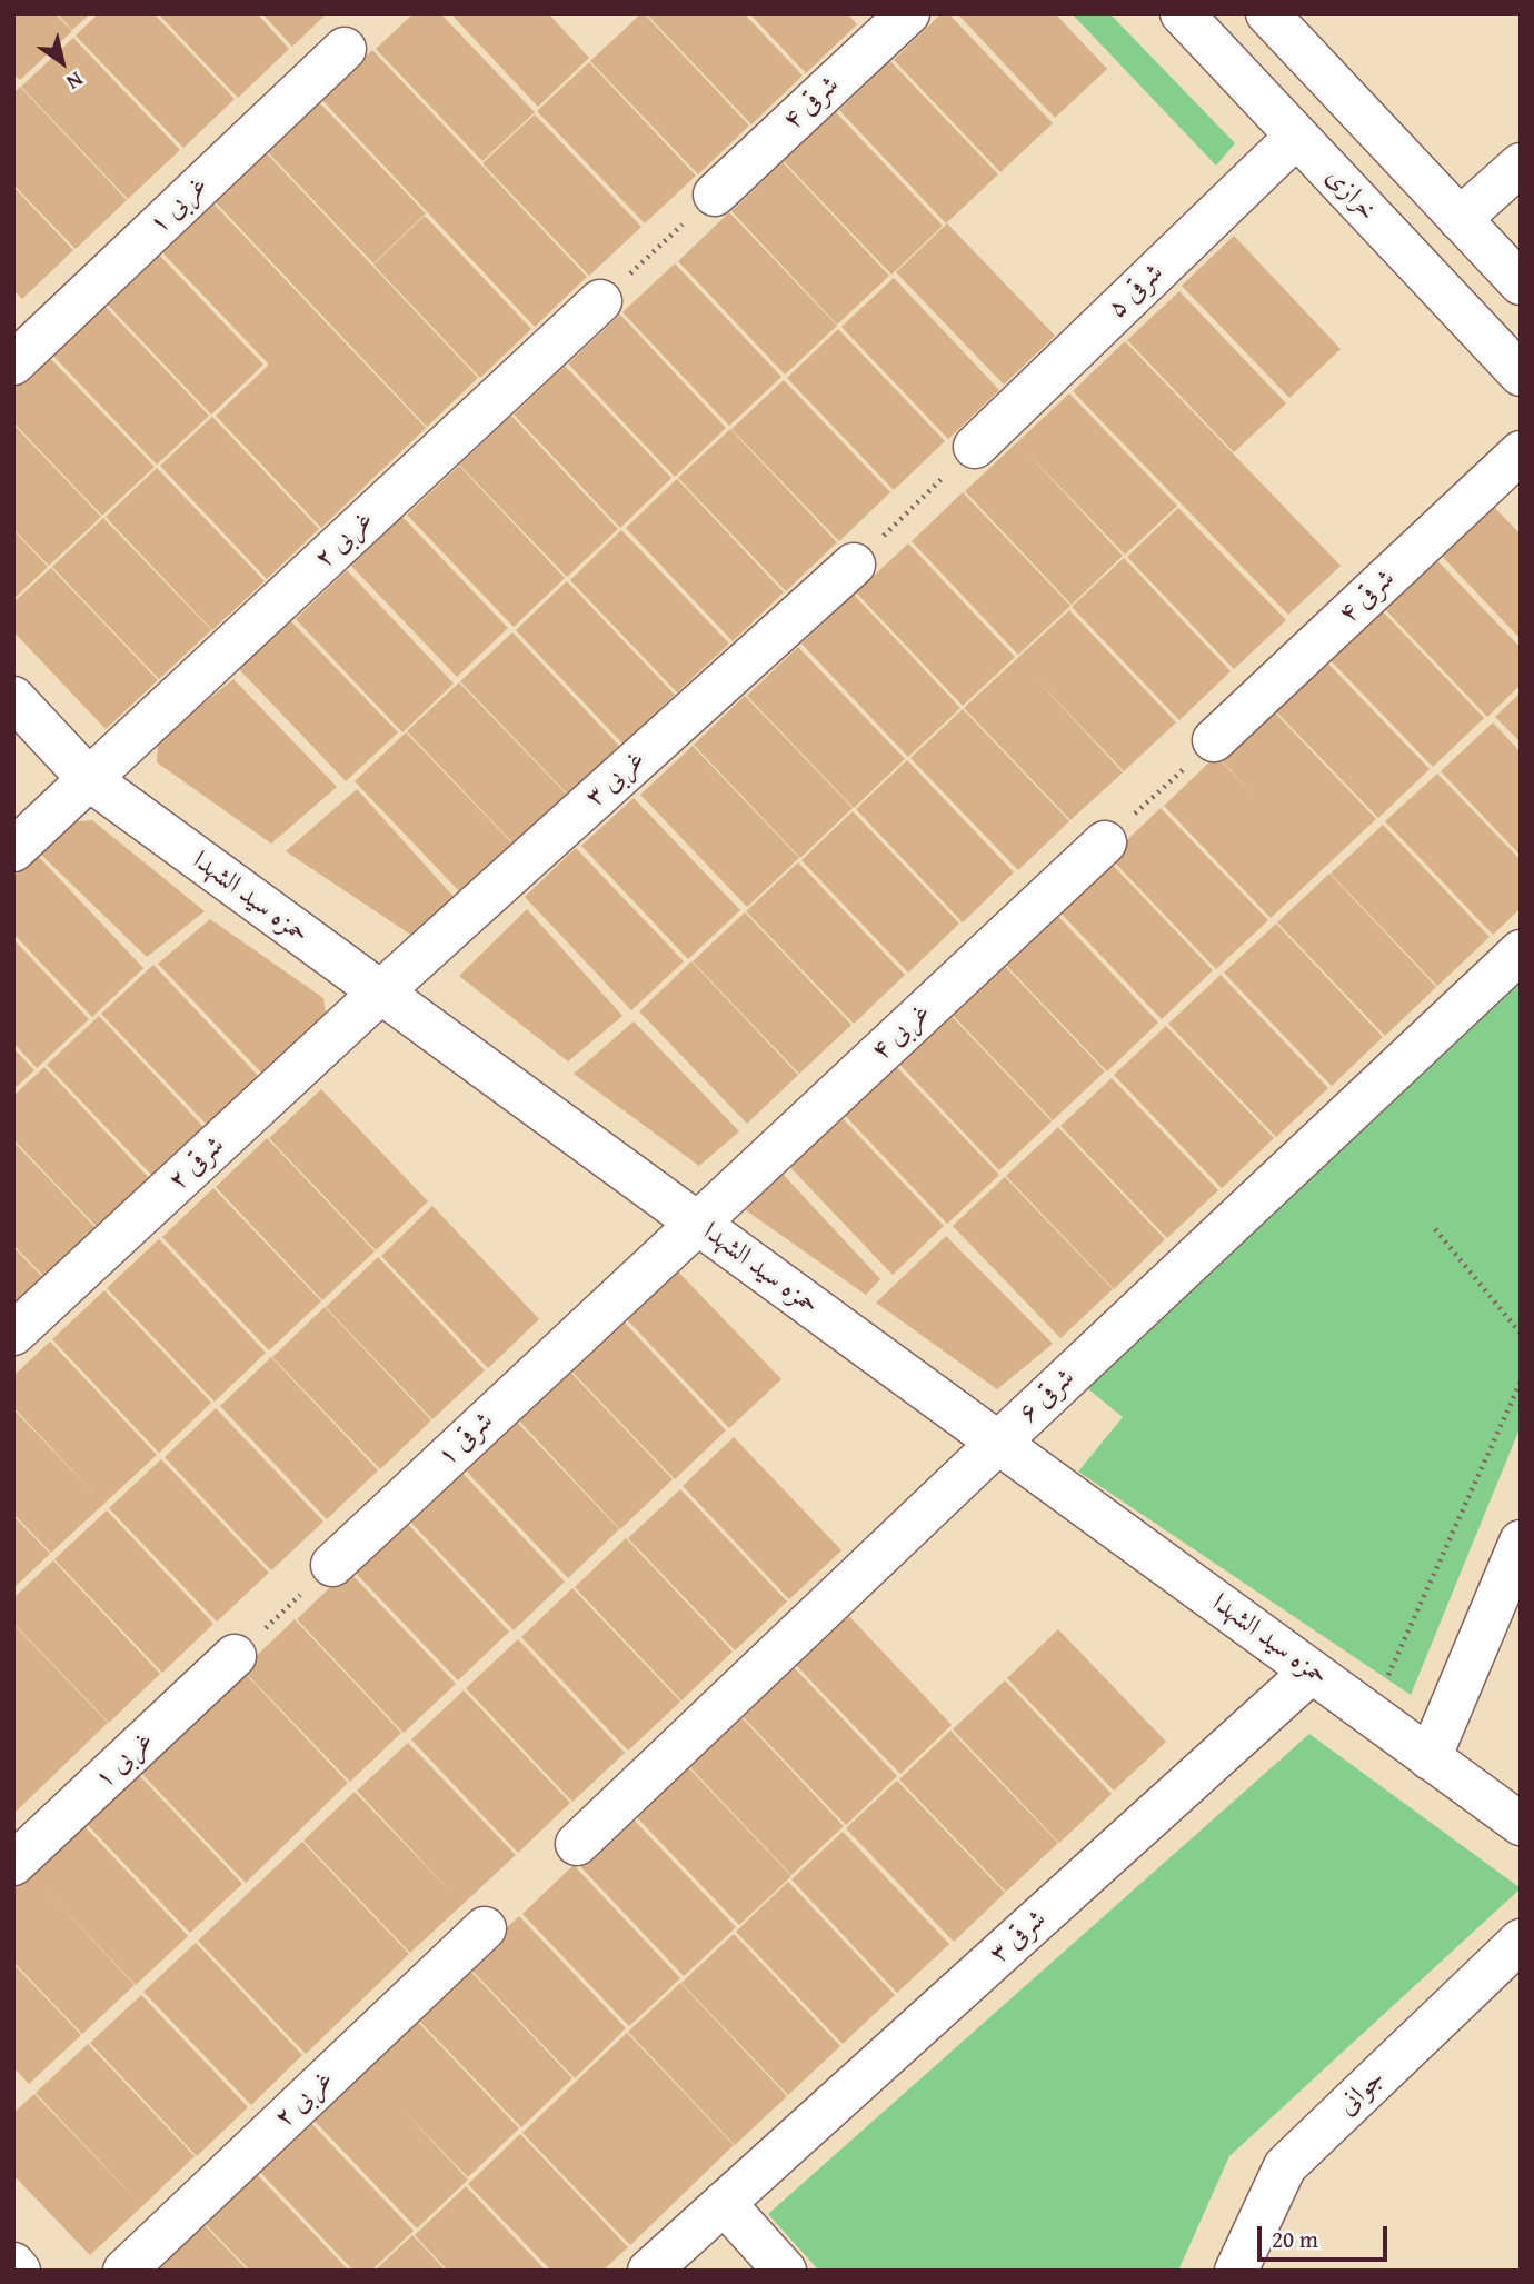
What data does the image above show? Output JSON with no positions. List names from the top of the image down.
{
  "streets": {
    "street": [
      "۴ شرقی",
      "خرازی",
      "۱ غربی",
      "۵ شرقی",
      "۲ غربی",
      "۳ غربی",
      "حمزه سید الشهدا",
      "۴ غربی",
      "۲ شرقی",
      "۶ شرقی",
      "۱ شرقی",
      "۳ شرقی",
      "جوانی"
    ]
  },
  "crossings": [
    ["خرازی", "۵ شرقی"],
    ["۲ غربی", "حمزه سید الشهدا"],
    ["۳ غربی", "حمزه سید الشهدا"],
    ["۳ غربی", "۲ شرقی"],
    ["حمزه سید الشهدا", "۴ غربی"],
    ["حمزه سید الشهدا", "۲ شرقی"],
    ["حمزه سید الشهدا", "۶ شرقی"],
    ["حمزه سید الشهدا", "۱ شرقی"],
    ["حمزه سید الشهدا", "۳ شرقی"],
    ["۴ غربی", "۱ شرقی"]
  ],
  "scale_bar": "20 m",
  "north": "bottom right"
}
